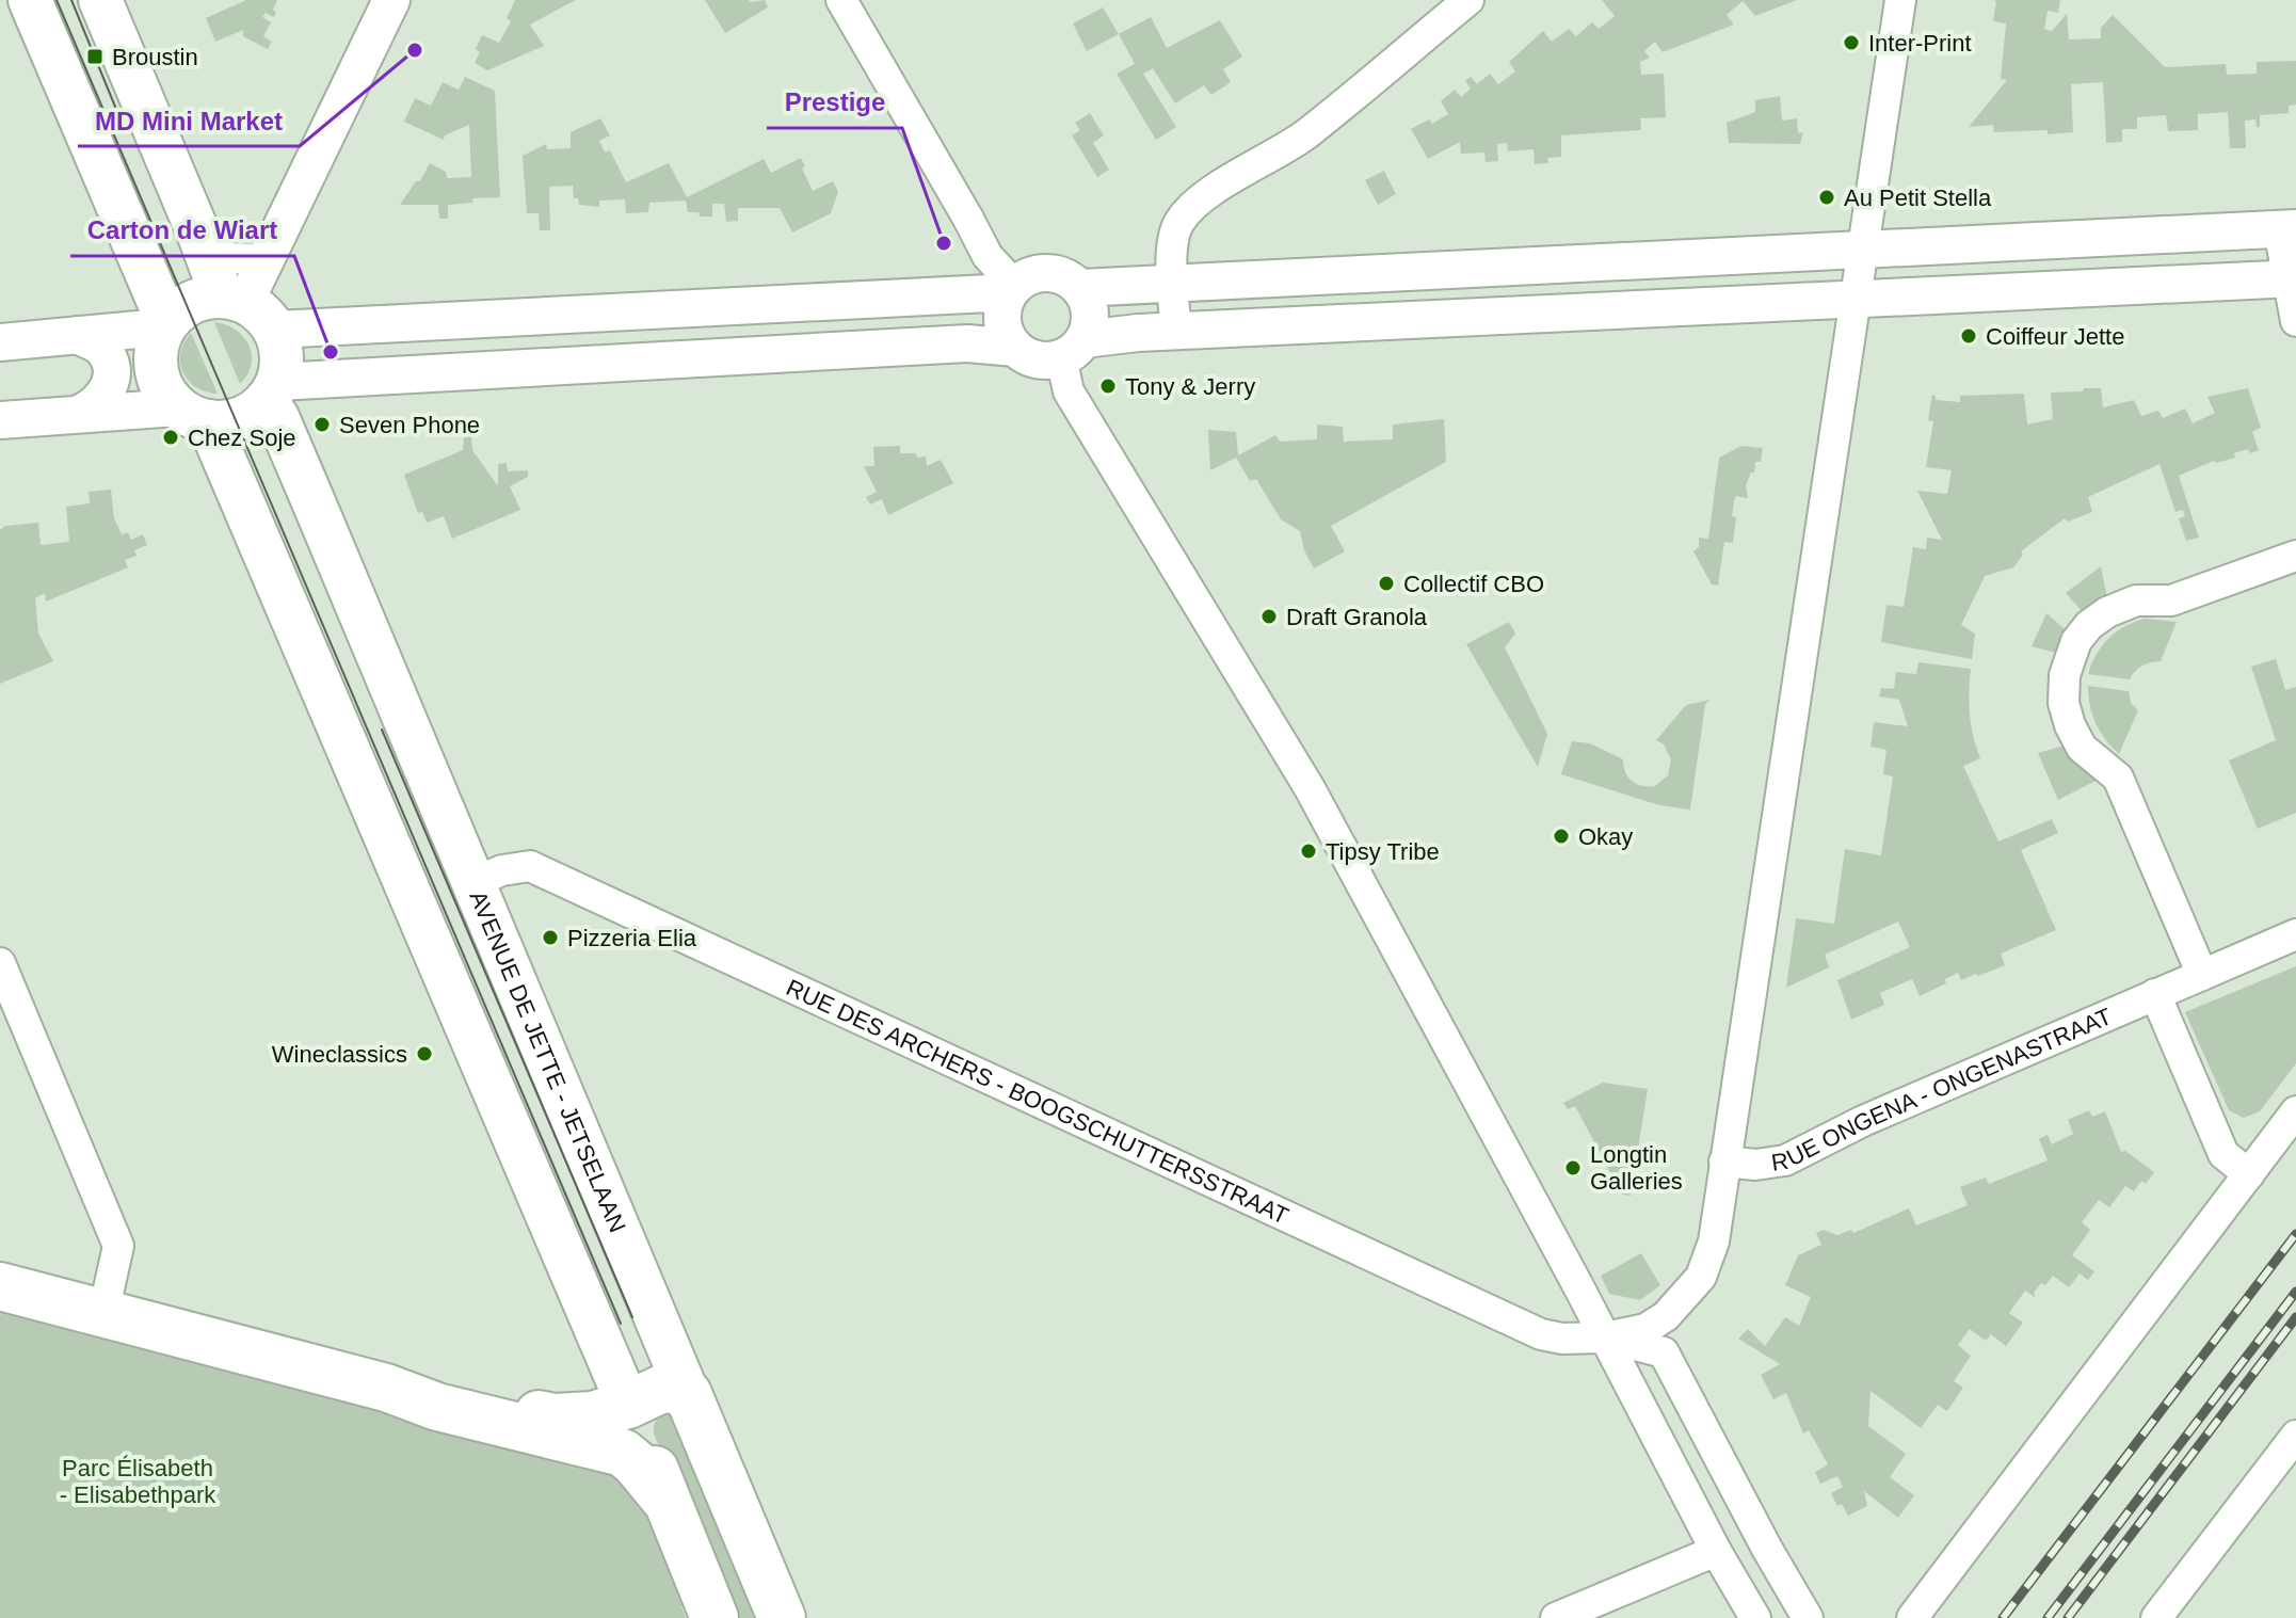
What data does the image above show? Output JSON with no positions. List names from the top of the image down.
{
  "streets": {
    "main road": ["AVENUE DE JETTE - JETSELAAN"],
    "street": ["RUE ONGENA - ONGENASTRAAT", "RUE DES ARCHERS - BOOGSCHUTTERSSTRAAT"]
  },
  "crossings": [
    ["AVENUE DE JETTE - JETSELAAN", "RUE DES ARCHERS - BOOGSCHUTTERSSTRAAT"]
  ],
  "parks": ["Parc Élisabeth - Elisabethpark"],
  "places": {
    "other": [
      "Inter-Print",
      "MD Mini Market",
      "Au Petit Stella",
      "Prestige",
      "Coiffeur Jette",
      "Carton de Wiart",
      "Tony & Jerry",
      "Seven Phone",
      "Chez Soje",
      "Collectif CBO",
      "Draft Granola",
      "Okay",
      "Tipsy Tribe",
      "Pizzeria Elia",
      "Wineclassics",
      "Longtin Galleries"
    ],
    "transit": ["Broustin"]
  }
}
